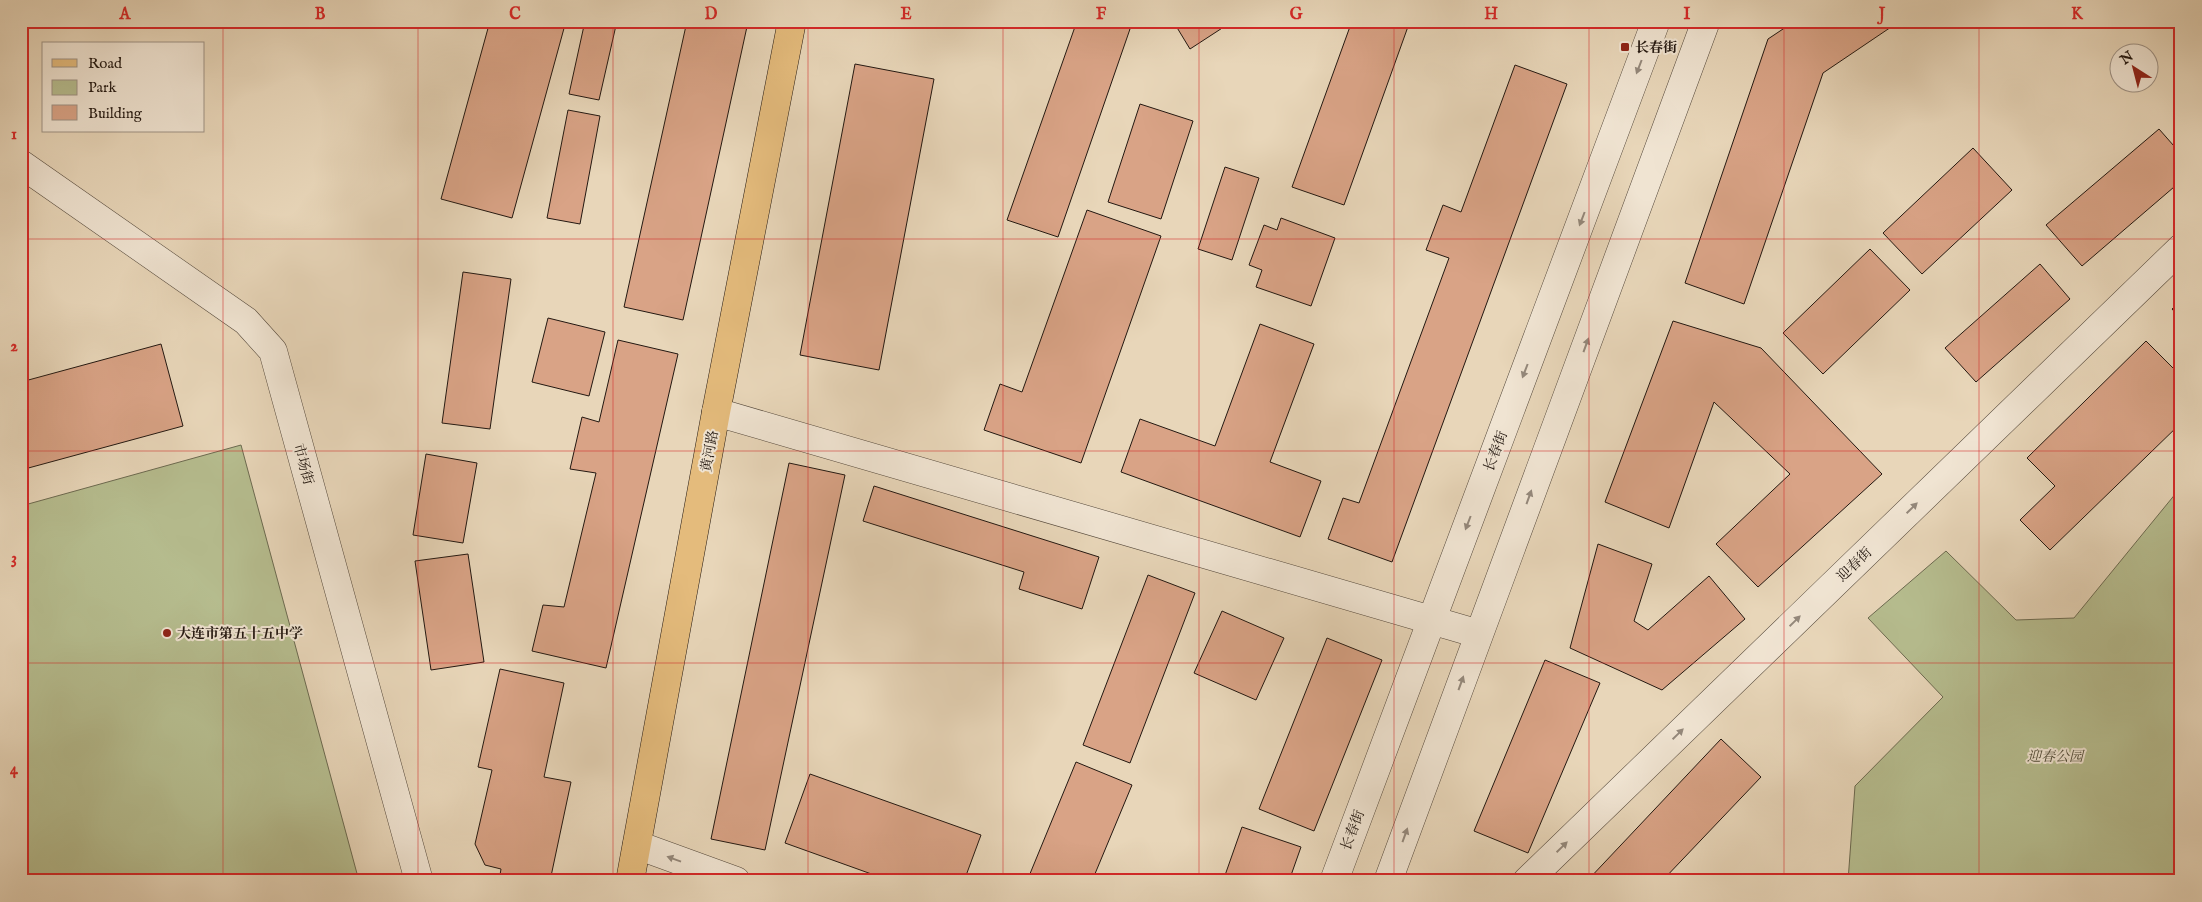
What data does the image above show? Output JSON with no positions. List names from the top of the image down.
{
  "streets": {
    "main road": ["黄河路"],
    "street": ["长春街", "市场街", "迎春街"]
  },
  "one_way": ["迎春街"],
  "parks": ["迎春公园"],
  "places": {
    "transit": ["长春街"],
    "other": ["大连市第五十五中学"]
  },
  "legend": ["Road", "Park", "Building"],
  "north": "top left",
  "grid": {
    "columns": [
      "A",
      "B",
      "C",
      "D",
      "E",
      "F",
      "G",
      "H",
      "I",
      "J",
      "K"
    ],
    "rows": [
      "1",
      "2",
      "3",
      "4"
    ]
  }
}
